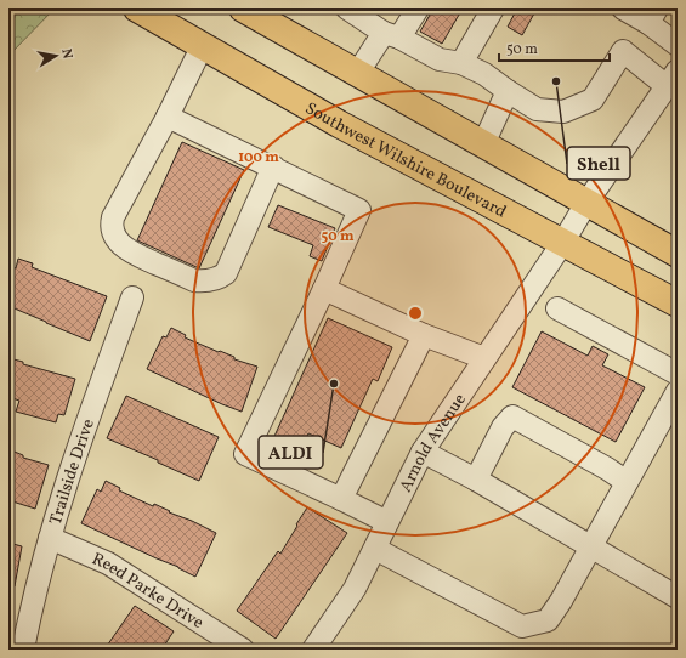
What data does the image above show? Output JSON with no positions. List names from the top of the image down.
{
  "streets": {
    "main road": ["Southwest Wilshire Boulevard"],
    "street": ["Arnold Avenue", "Trailside Drive", "Reed Parke Drive"]
  },
  "crossings": [
    ["Southwest Wilshire Boulevard", "Arnold Avenue"],
    ["Trailside Drive", "Reed Parke Drive"]
  ],
  "places": ["Shell", "ALDI"],
  "scale_bar": "50 m",
  "north": "right",
  "rings": ["100 m", "50 m"]
}
